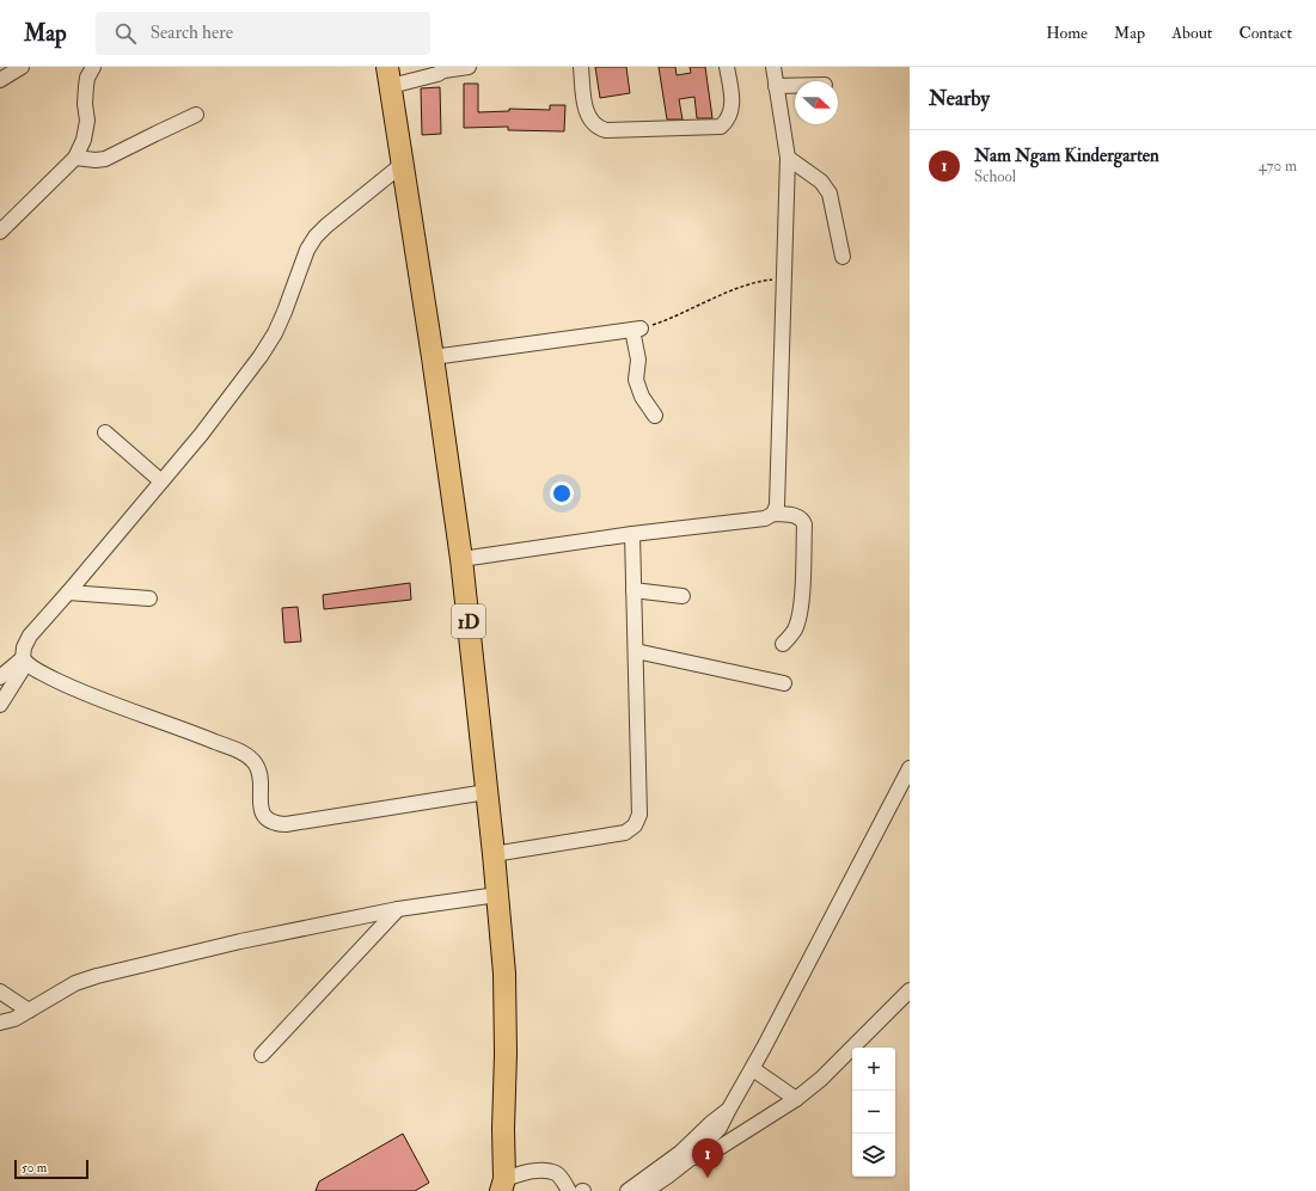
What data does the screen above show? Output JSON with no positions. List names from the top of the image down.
{
  "streets": {
    "highway": ["1D"]
  },
  "scale_bar": "50 m",
  "north": "right",
  "page": {
    "header": "Map",
    "search": "Search here",
    "nav": [
      "Home",
      "Map",
      "About",
      "Contact"
    ],
    "heading": "Nearby",
    "list": [
      {
        "mark": "1",
        "name": "Nam Ngam Kindergarten",
        "note": "School",
        "value": "470 m"
      }
    ],
    "map_buttons": ["+", "−"],
    "pins": "1",
    "scale": "50 m"
  }
}
